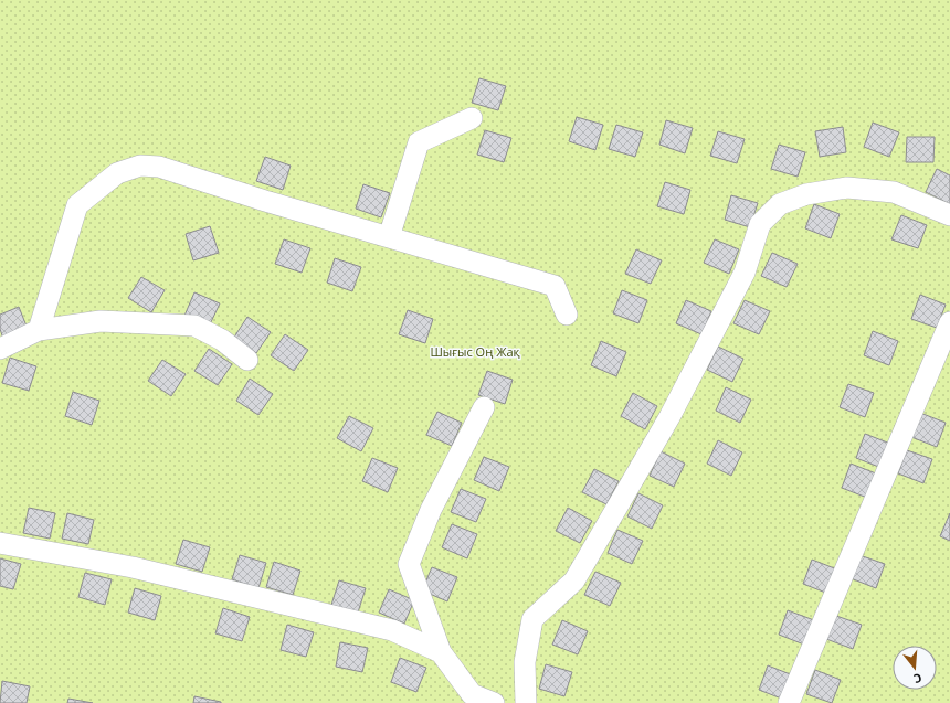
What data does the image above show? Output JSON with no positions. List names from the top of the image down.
{
  "parks": ["Шығыс Оң Жақ"],
  "north": "bottom"
}
